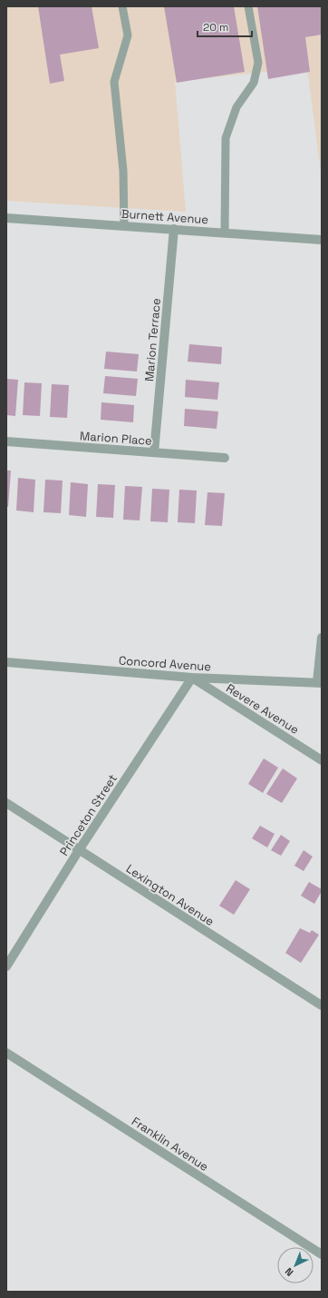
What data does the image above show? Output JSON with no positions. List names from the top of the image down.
{
  "streets": {
    "street": [
      "Burnett Avenue",
      "Marion Terrace",
      "Marion Place",
      "Concord Avenue",
      "Revere Avenue",
      "Princeton Street",
      "Lexington Avenue",
      "Franklin Avenue"
    ]
  },
  "crossings": [
    ["Burnett Avenue", "Marion Terrace"],
    ["Marion Terrace", "Marion Place"],
    ["Concord Avenue", "Revere Avenue"],
    ["Concord Avenue", "Princeton Street"],
    ["Revere Avenue", "Princeton Street"],
    ["Princeton Street", "Lexington Avenue"]
  ],
  "scale_bar": "20 m",
  "north": "bottom left"
}
